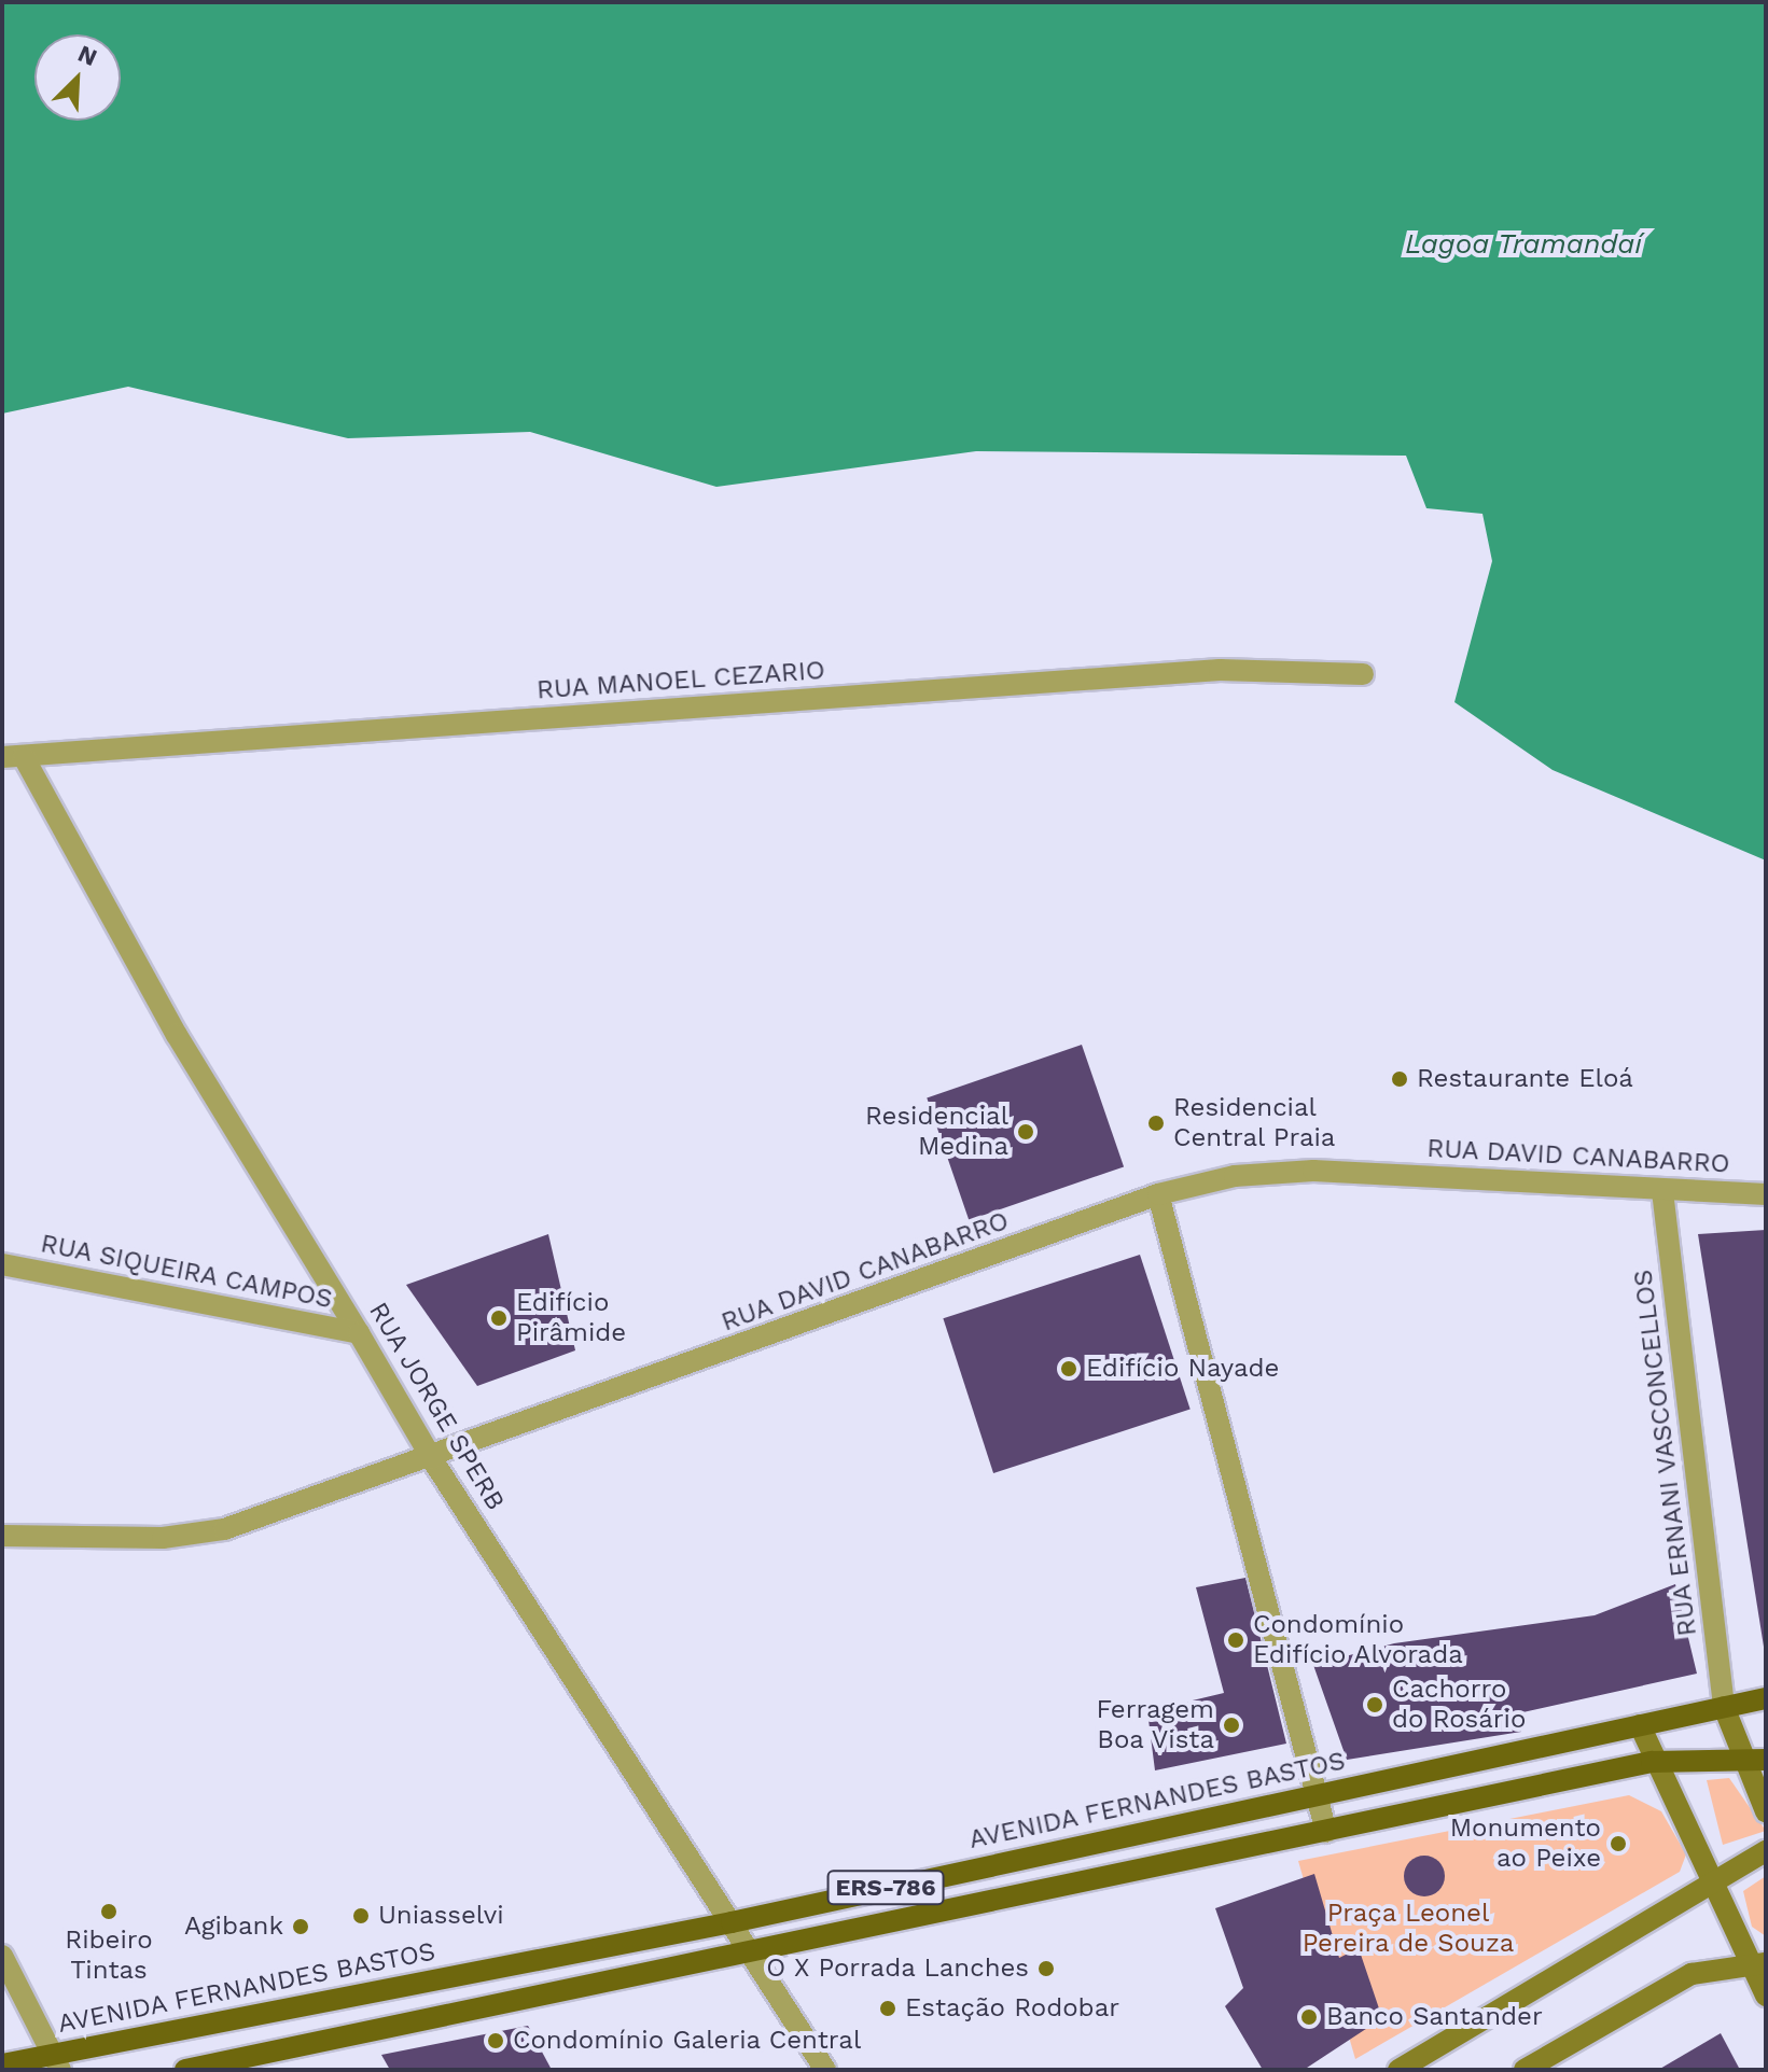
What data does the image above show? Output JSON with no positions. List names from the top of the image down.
{
  "streets": {
    "main road": ["AVENIDA FERNANDES BASTOS", "ERS-786"],
    "street": [
      "RUA MANOEL CEZARIO",
      "RUA DAVID CANABARRO",
      "RUA SIQUEIRA CAMPOS",
      "RUA JORGE SPERB",
      "RUA ERNANI VASCONCELLOS"
    ]
  },
  "crossings": [
    ["RUA MANOEL CEZARIO", "RUA JORGE SPERB"],
    ["RUA DAVID CANABARRO", "RUA JORGE SPERB"],
    ["RUA DAVID CANABARRO", "RUA ERNANI VASCONCELLOS"],
    ["RUA SIQUEIRA CAMPOS", "RUA JORGE SPERB"],
    ["RUA JORGE SPERB", "AVENIDA FERNANDES BASTOS"],
    ["RUA JORGE SPERB", "ERS-786"],
    ["RUA ERNANI VASCONCELLOS", "AVENIDA FERNANDES BASTOS"]
  ],
  "water": ["Lagoa Tramandaí"],
  "parks": ["Praça Leonel Pereira de Souza"],
  "places": [
    "Restaurante Eloá",
    "Residencial Central Praia",
    "Residencial Medina",
    "Edifício Pirâmide",
    "Edifício Nayade",
    "Condomínio Edifício Alvorada",
    "Cachorro do Rosário",
    "Ferragem Boa Vista",
    "Monumento ao Peixe",
    "Ribeiro Tintas",
    "Uniasselvi",
    "Agibank",
    "O X Porrada Lanches",
    "Estação Rodobar",
    "Banco Santander",
    "Condomínio Galeria Central"
  ],
  "north": "top right"
}
